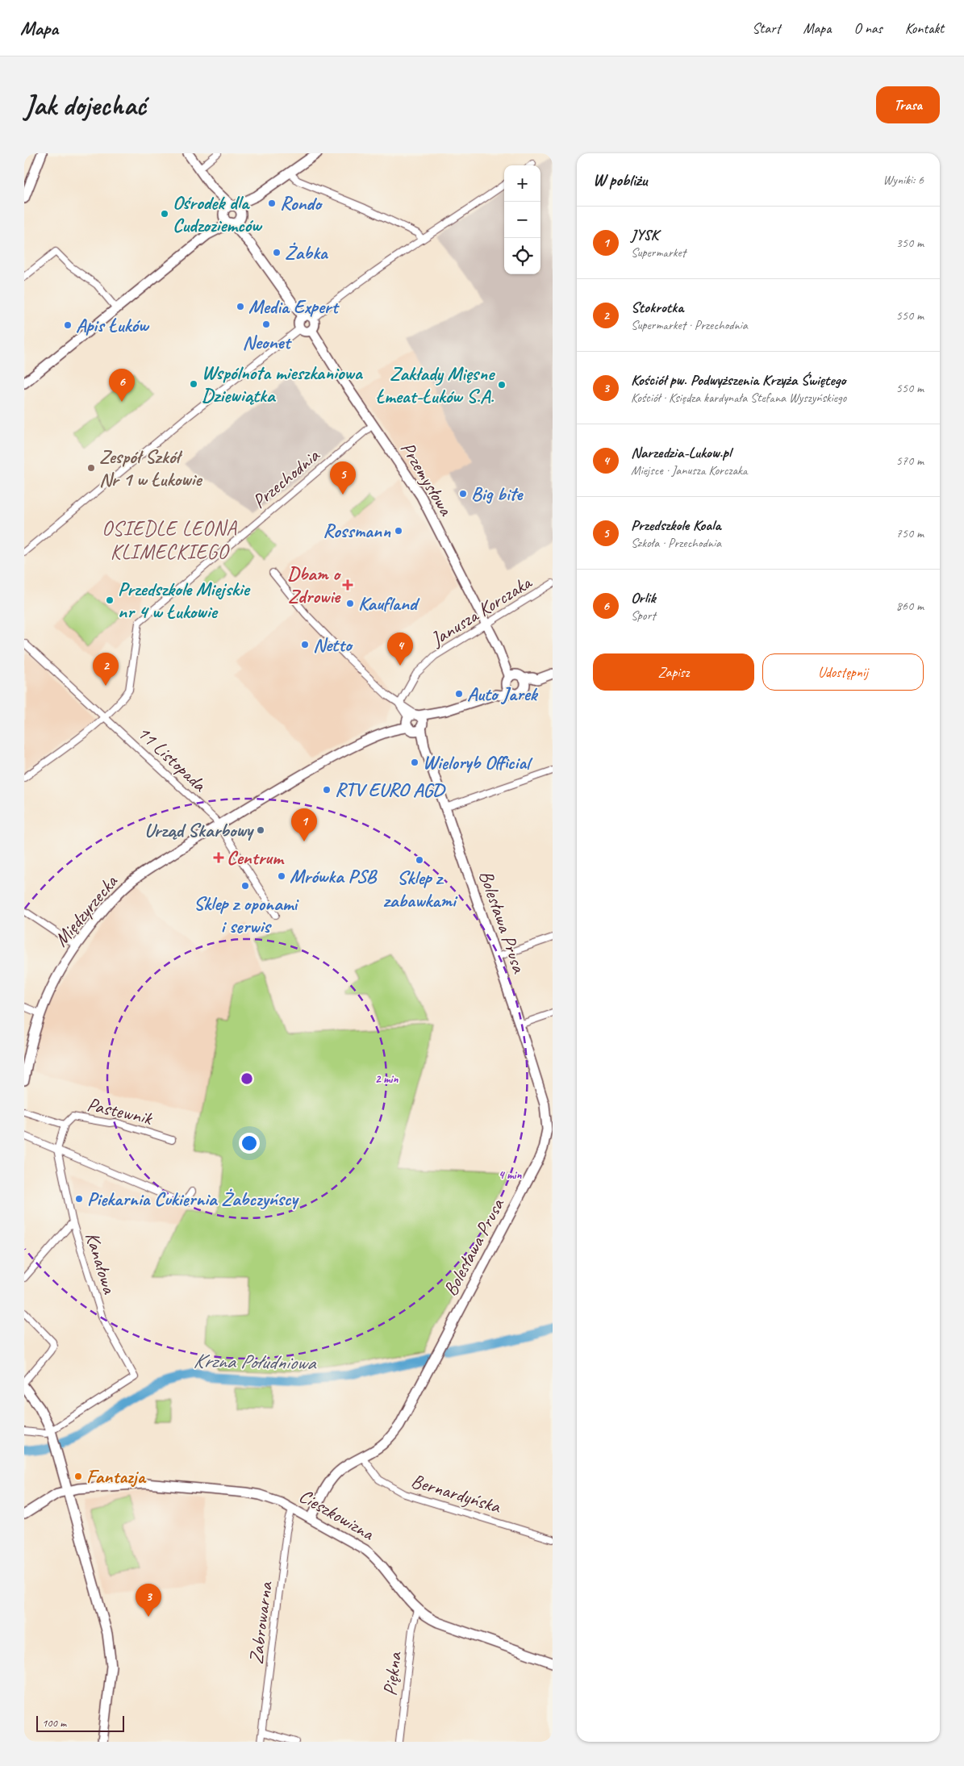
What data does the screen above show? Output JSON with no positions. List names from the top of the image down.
{
  "streets": {
    "street": [
      "Przechodnia",
      "Przemysłowa",
      "Janusza Korczaka",
      "11 Listopada",
      "Międzyrzecka",
      "Bolesława Prusa",
      "Pastewnik",
      "Kanałowa",
      "Bernardyńska",
      "Cieszkowizna",
      "Zabrowarna",
      "Piękna"
    ]
  },
  "crossings": [
    ["Przechodnia", "11 Listopada"],
    ["Przemysłowa", "Janusza Korczaka"],
    ["Przemysłowa", "Międzyrzecka"],
    ["11 Listopada", "Międzyrzecka"],
    ["Międzyrzecka", "Bolesława Prusa"],
    ["Bolesława Prusa", "Bernardyńska"],
    ["Bolesława Prusa", "Cieszkowizna"],
    ["Pastewnik", "Kanałowa"],
    ["Cieszkowizna", "Zabrowarna"],
    ["Cieszkowizna", "Piękna"]
  ],
  "districts": ["OSIEDLE LEONA KLIMECKIEGO"],
  "water": ["Krzna Południowa"],
  "places": {
    "other": [
      "Rondo",
      "Ośrodek dla Cudzoziemców",
      "Żabka",
      "Media Expert",
      "Neonet",
      "Apis Łuków",
      "Wspólnota mieszkaniowa Dziewiątka",
      "Zakłady Mięsne Łmeat-Łuków S.A.",
      "Zespół Szkół Nr 1 w Łukowie",
      "Big bite",
      "Rossmann",
      "Przedszkole Miejskie nr 4 w Łukowie",
      "Kaufland",
      "Netto",
      "Auto Jarek",
      "Wieloryb Official",
      "RTV EURO AGD",
      "Urząd Skarbowy",
      "Sklep z zabawkami",
      "Mrówka PSB",
      "Sklep z oponami i serwis",
      "Piekarnia Cukiernia Żabczyńscy",
      "Fantazja"
    ],
    "health": ["Dbam o Zdrowie", "Centrum"]
  },
  "scale_bar": "100 m",
  "page": {
    "header": "Mapa",
    "nav": [
      "Start",
      "Mapa",
      "O nas",
      "Kontakt"
    ],
    "buttons": [
      "Trasa",
      ["Zapisz", "Udostępnij"]
    ],
    "title": "Jak dojechać",
    "heading": ["W pobliżu", "Wyniki: 6"],
    "map_buttons": ["+", "−"],
    "list": [
      {
        "mark": "1",
        "name": "JYSK",
        "note": "Supermarket",
        "value": "350 m"
      },
      {
        "mark": "2",
        "name": "Stokrotka",
        "note": "Supermarket · Przechodnia",
        "value": "550 m"
      },
      {
        "mark": "3",
        "name": "Kościół pw. Podwyższenia Krzyża Świętego",
        "note": "Kościół · Księdza kardynała Stefana Wyszyńskiego",
        "value": "550 m"
      },
      {
        "mark": "4",
        "name": "Narzedzia-Lukow.pl",
        "note": "Miejsce · Janusza Korczaka",
        "value": "570 m"
      },
      {
        "mark": "5",
        "name": "Przedszkole Koala",
        "note": "Szkoła · Przechodnia",
        "value": "750 m"
      },
      {
        "mark": "6",
        "name": "Orlik",
        "note": "Sport",
        "value": "860 m"
      }
    ],
    "pins": [
      "6",
      "5",
      "4",
      "2",
      "1",
      "3"
    ],
    "scale": "100 m"
  },
  "rings": ["2 min", "4 min"]
}
